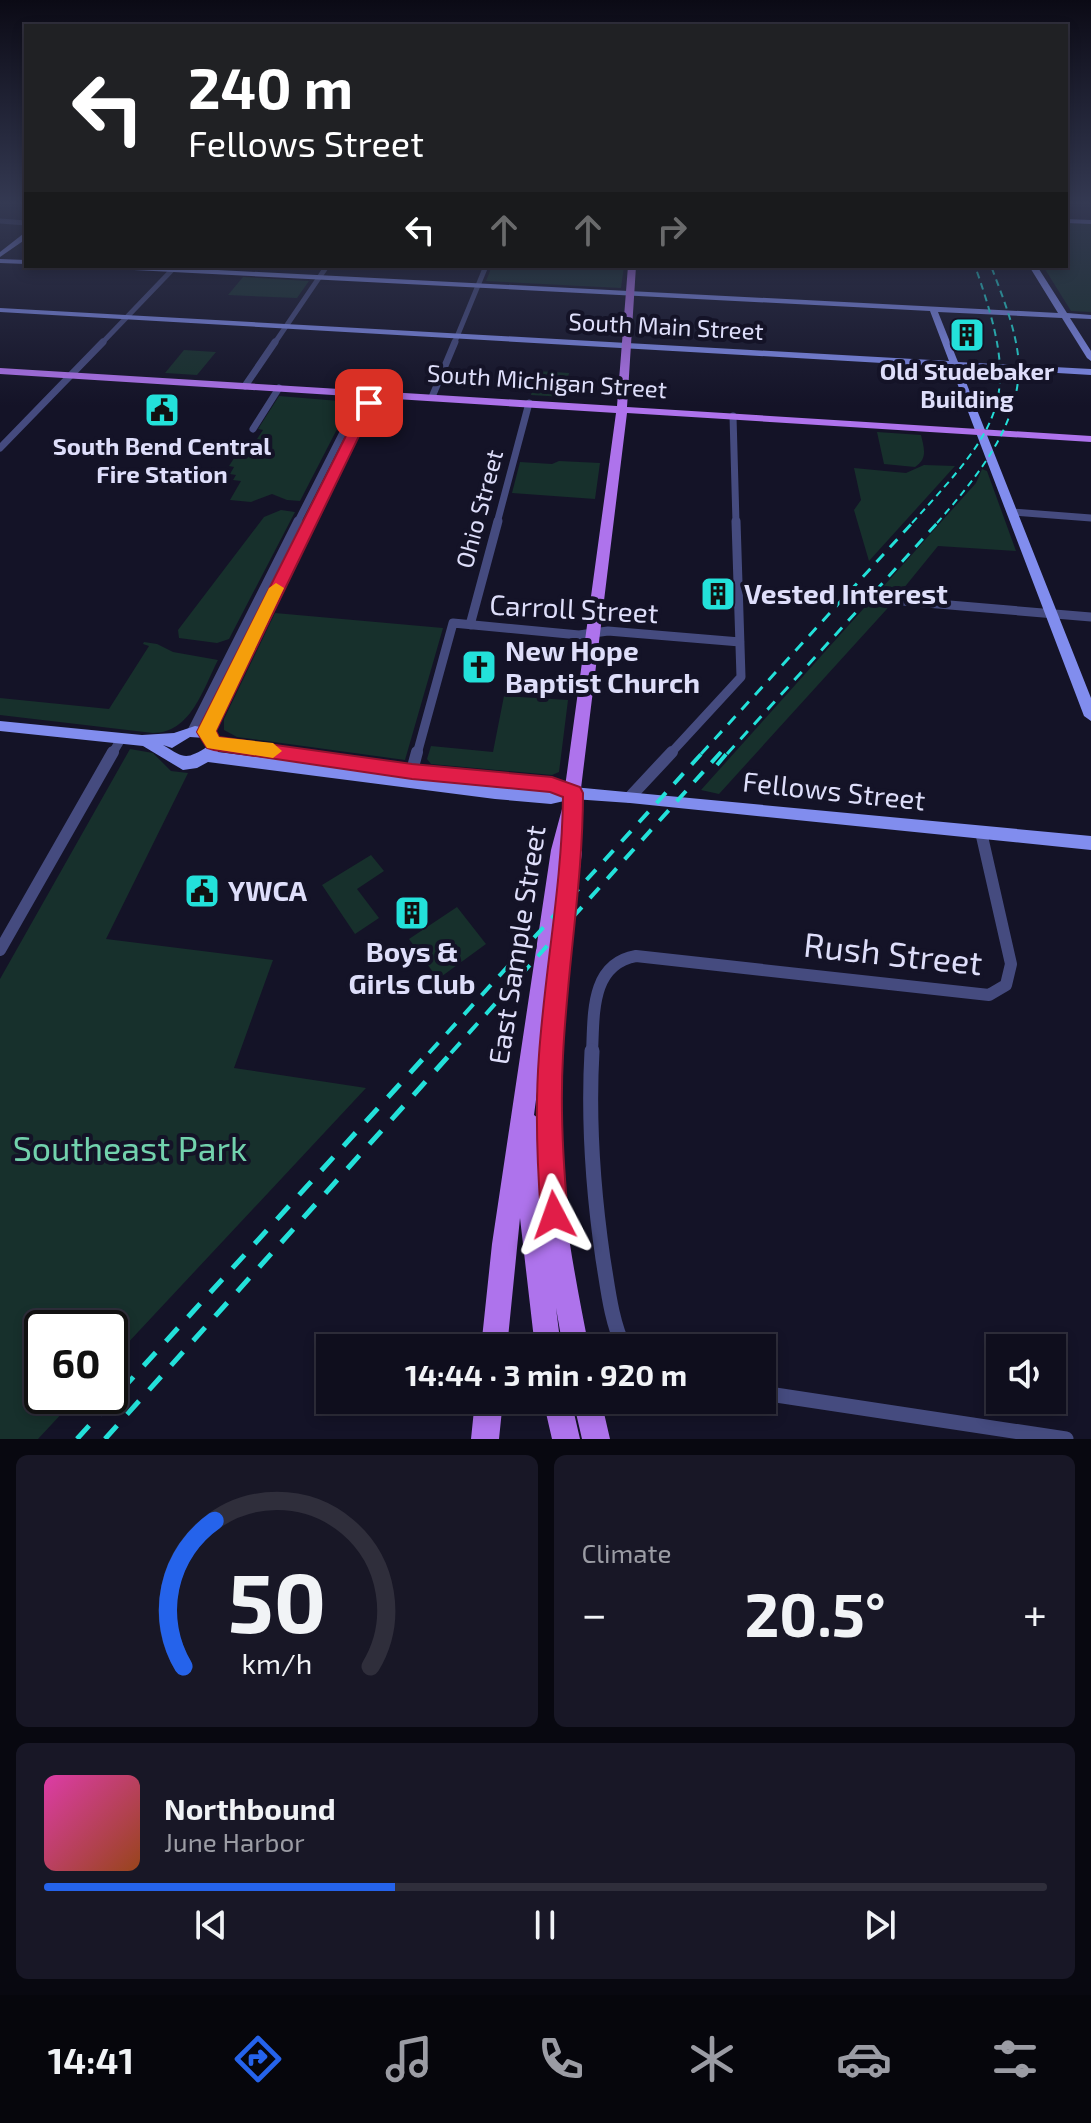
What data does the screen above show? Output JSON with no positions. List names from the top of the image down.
{
  "streets": {
    "main road": ["South Michigan Street", "East Sample Street"],
    "street": [
      "South Main Street",
      "Ohio Street",
      "Carroll Street",
      "Fellows Street",
      "Rush Street"
    ]
  },
  "crossings": [
    ["South Main Street", "East Sample Street"],
    ["South Michigan Street", "Ohio Street"],
    ["South Michigan Street", "East Sample Street"],
    ["Ohio Street", "Carroll Street"],
    ["Carroll Street", "Fellows Street"],
    ["Carroll Street", "East Sample Street"],
    ["Fellows Street", "East Sample Street"],
    ["Fellows Street", "Rush Street"]
  ],
  "parks": ["Southeast Park"],
  "places": {
    "building": ["Old Studebaker Building", "Vested Interest", "Boys & Girls Club"],
    "public building": ["South Bend Central Fire Station", "YWCA"],
    "church": ["New Hope Baptist Church"]
  },
  "page": {
    "turn": ["240 m", "Fellows Street"],
    "limit": "60",
    "trip": "14:44 · 3 min · 920 m",
    "tile": "Climate",
    "heat": ["−", "20.5°", "+"],
    "song": ["Northbound", "June Harbor"],
    "tabs": "14:41",
    "gauge": ["50", "km/h"]
  }
}
